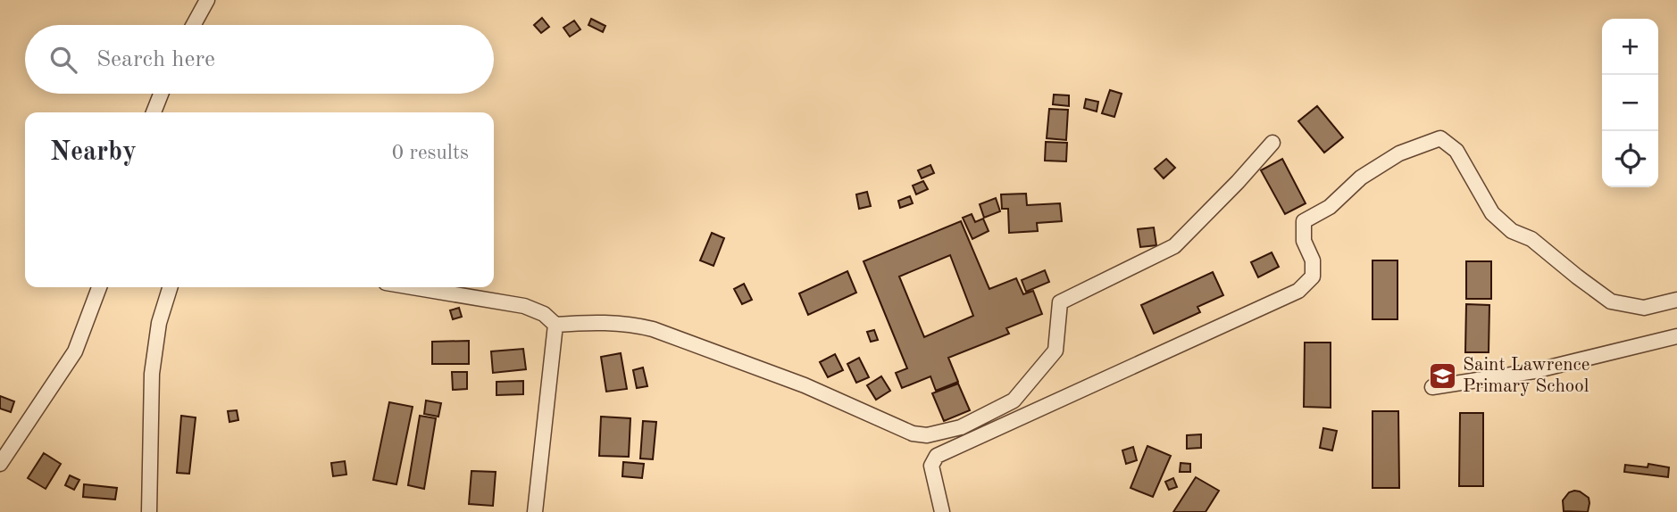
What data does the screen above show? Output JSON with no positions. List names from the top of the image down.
{
  "places": {
    "school or university": ["Saint Lawrence Primary School"]
  },
  "page": {
    "map_buttons": ["+", "−"],
    "search": "Search here",
    "heading": ["Nearby", "0 results"]
  }
}
